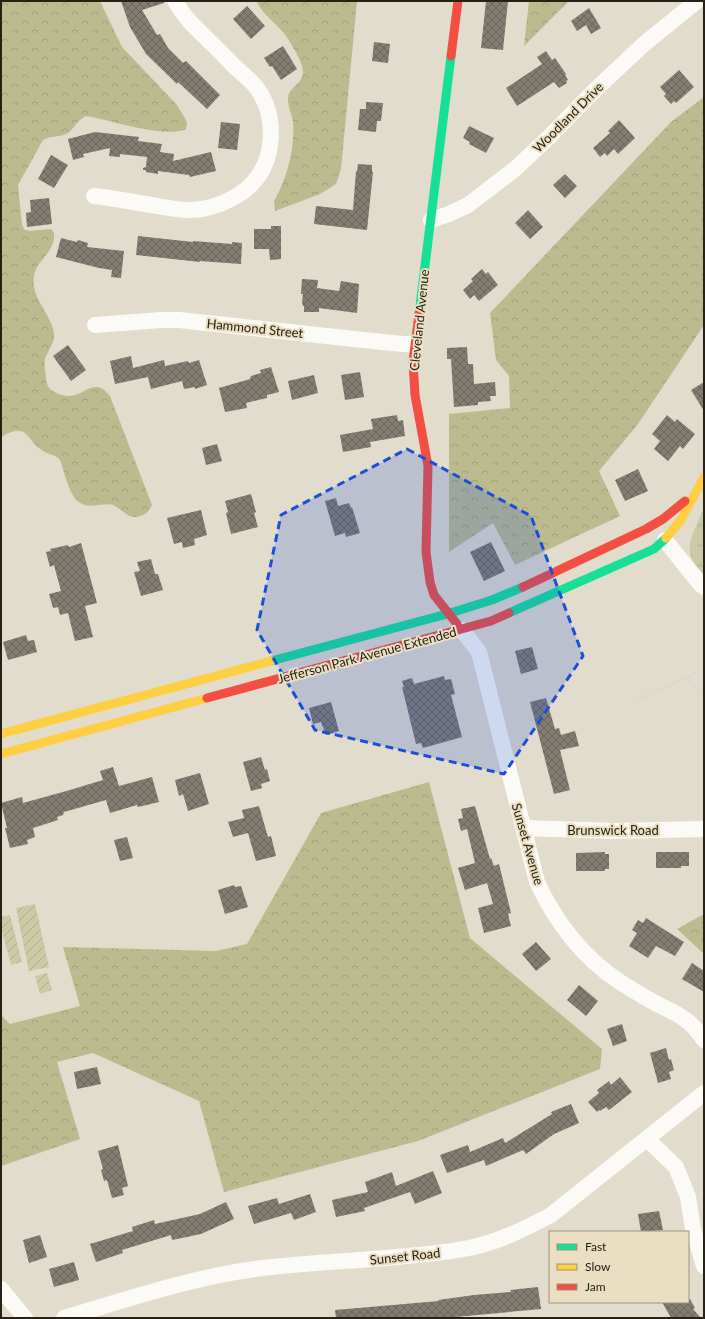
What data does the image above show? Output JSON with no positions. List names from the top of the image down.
{
  "streets": {
    "street": [
      "Woodland Drive",
      "Cleveland Avenue",
      "Hammond Street",
      "Jefferson Park Avenue Extended",
      "Brunswick Road",
      "Sunset Avenue",
      "Sunset Road"
    ]
  },
  "crossings": [
    ["Woodland Drive", "Cleveland Avenue"],
    ["Cleveland Avenue", "Hammond Street"],
    ["Cleveland Avenue", "Jefferson Park Avenue Extended"],
    ["Cleveland Avenue", "Sunset Avenue"],
    ["Jefferson Park Avenue Extended", "Sunset Avenue"],
    ["Brunswick Road", "Sunset Avenue"]
  ],
  "legend": ["Fast", "Slow", "Jam"]
}
